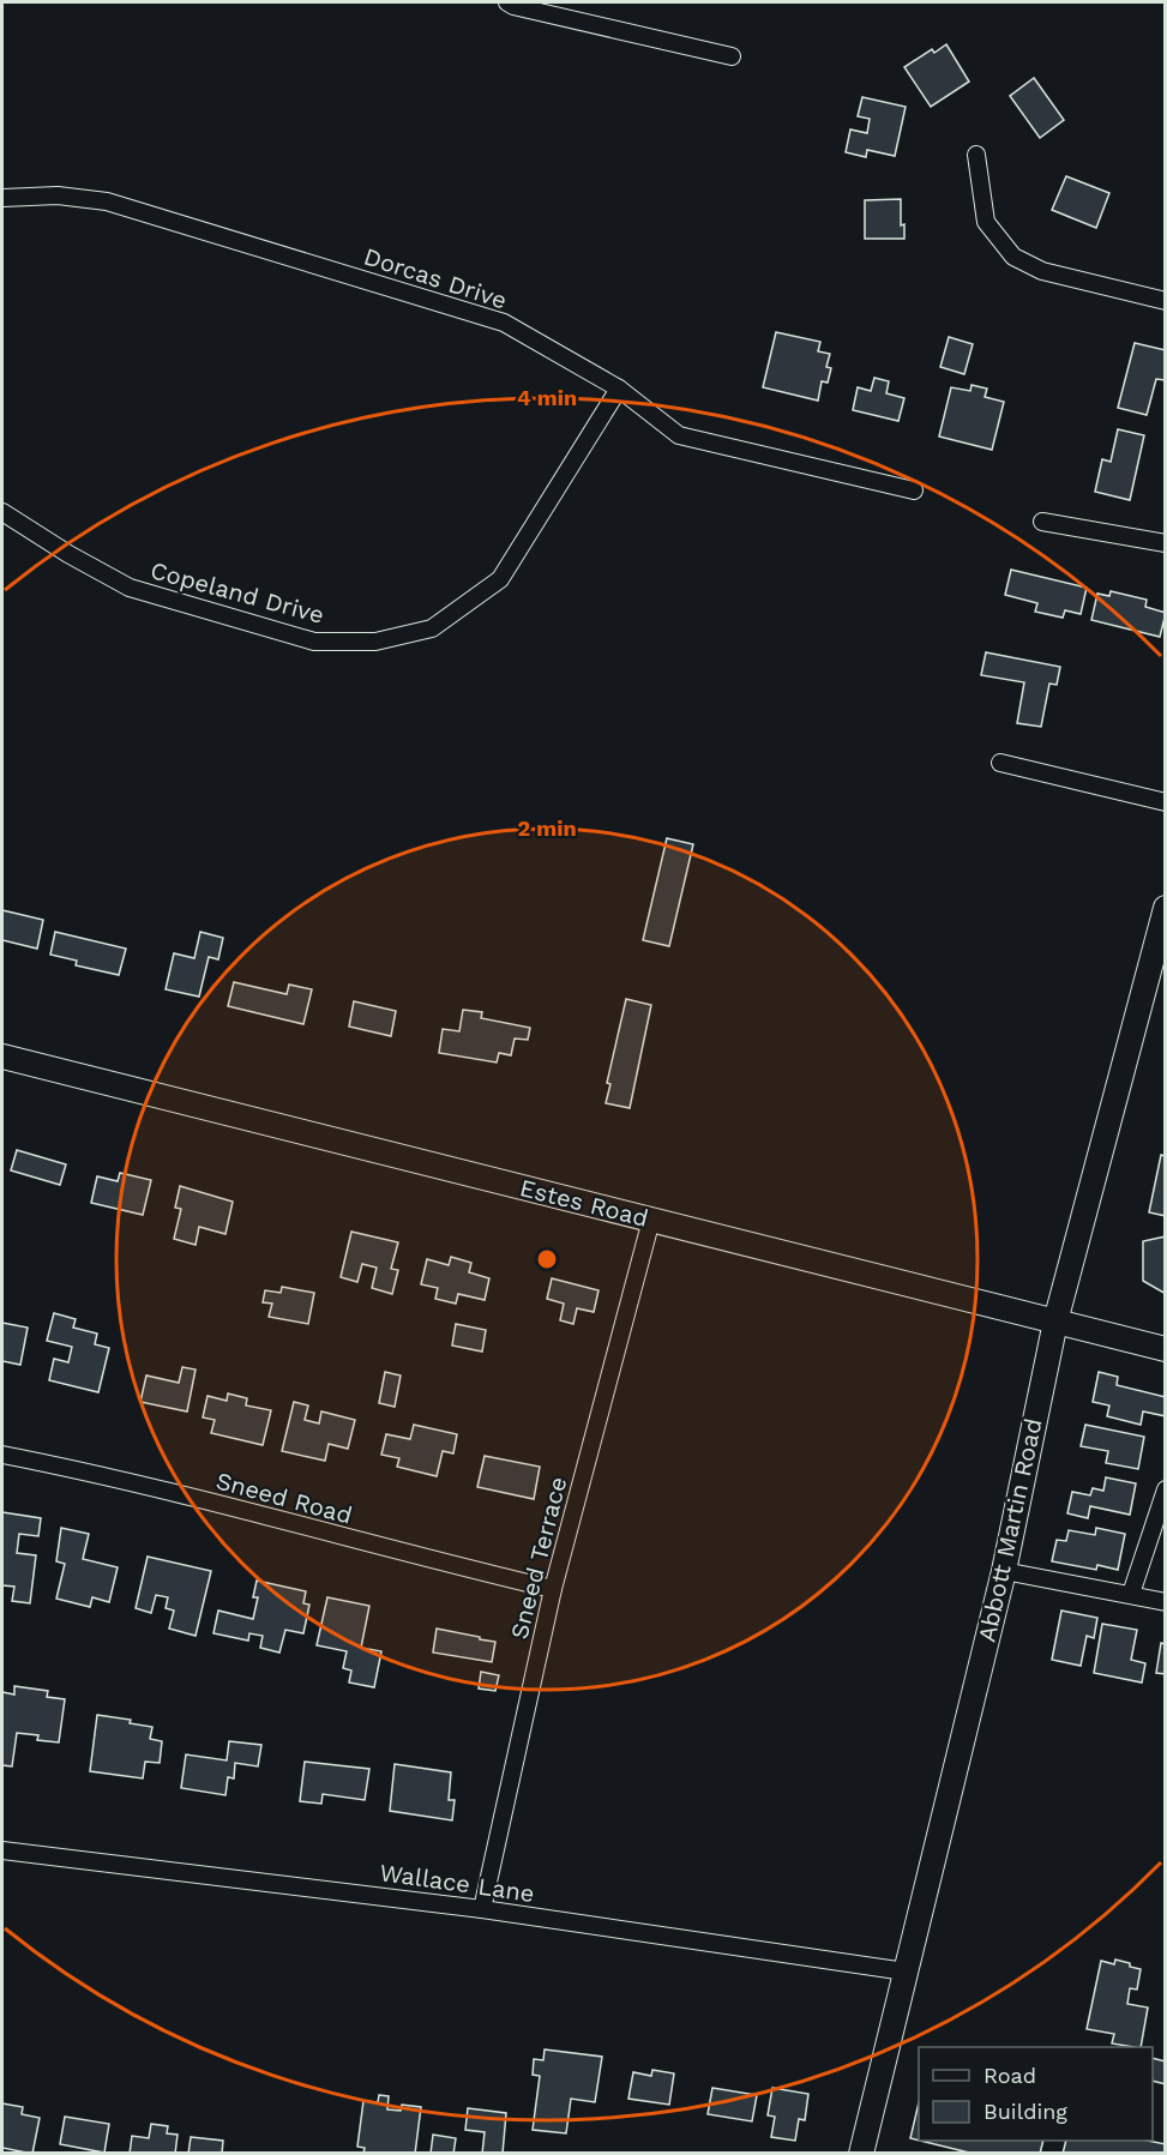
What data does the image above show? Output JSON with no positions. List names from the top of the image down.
{
  "streets": {
    "main road": ["Estes Road", "Abbott Martin Road"],
    "street": [
      "Dorcas Drive",
      "Copeland Drive",
      "Sneed Road",
      "Sneed Terrace",
      "Wallace Lane"
    ]
  },
  "crossings": [
    ["Dorcas Drive", "Copeland Drive"],
    ["Estes Road", "Abbott Martin Road"],
    ["Estes Road", "Sneed Terrace"],
    ["Sneed Road", "Sneed Terrace"],
    ["Abbott Martin Road", "Wallace Lane"],
    ["Sneed Terrace", "Wallace Lane"]
  ],
  "legend": ["Road", "Building"],
  "rings": ["4 min", "2 min"]
}
